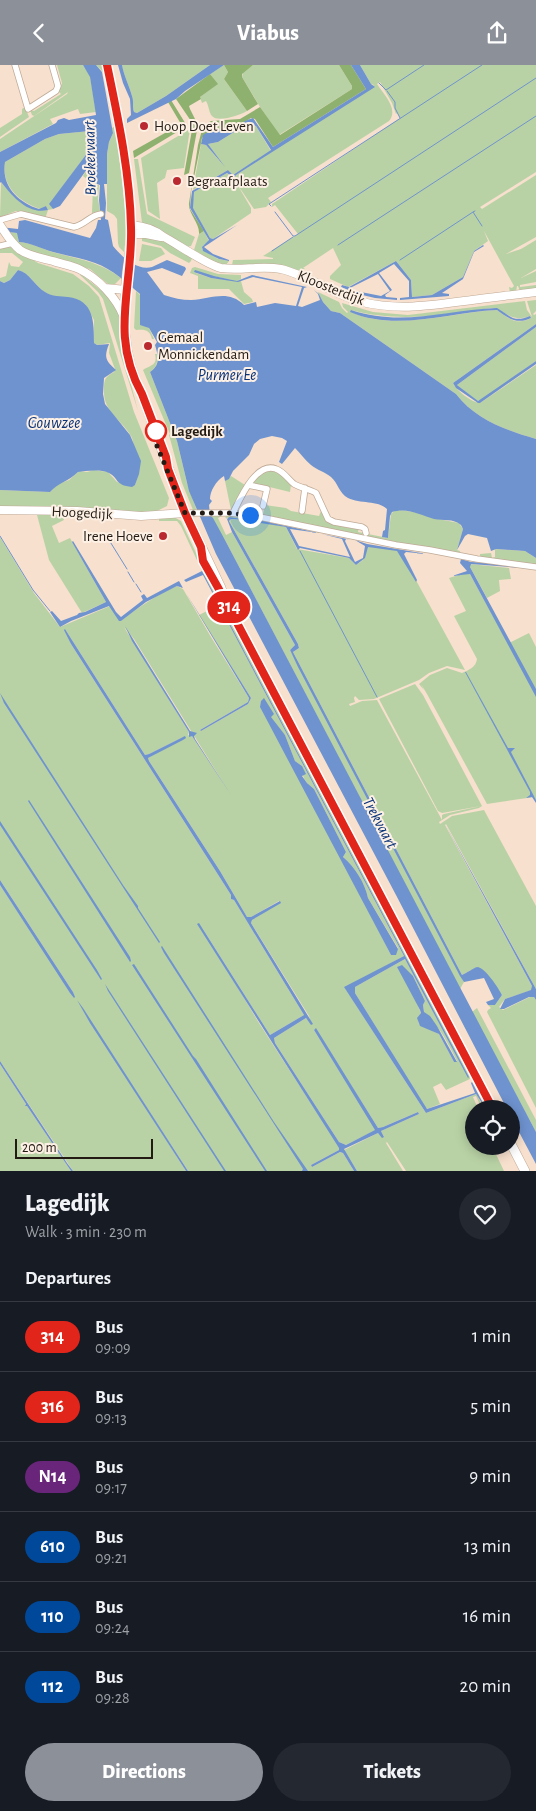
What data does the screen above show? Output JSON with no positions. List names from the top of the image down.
{
  "streets": {
    "street": ["Kloosterdijk", "Hoogedijk"]
  },
  "water": [
    "Broekervaart",
    "Purmer Ee",
    "Gouwzee",
    "Trekvaart"
  ],
  "places": [
    "Hoop Doet Leven",
    "Begraafplaats",
    "Gemaal Monnickendam",
    "Lagedijk",
    "Irene Hoeve"
  ],
  "lines": ["bus line 314"],
  "scale_bar": "200 m",
  "page": {
    "header": "Viabus",
    "on_map": "314",
    "scale": "200 m",
    "heading": [
      ["Lagedijk", "Walk · 3 min · 230 m"],
      "Departures"
    ],
    "list": [
      {
        "mark": "314",
        "name": "Bus",
        "note": "09:09",
        "value": "1 min"
      },
      {
        "mark": "316",
        "name": "Bus",
        "note": "09:13",
        "value": "5 min"
      },
      {
        "mark": "N14",
        "name": "Bus",
        "note": "09:17",
        "value": "9 min"
      },
      {
        "mark": "610",
        "name": "Bus",
        "note": "09:21",
        "value": "13 min"
      },
      {
        "mark": "110",
        "name": "Bus",
        "note": "09:24",
        "value": "16 min"
      },
      {
        "mark": "112",
        "name": "Bus",
        "note": "09:28",
        "value": "20 min"
      }
    ],
    "buttons": ["Directions", "Tickets"]
  }
}
